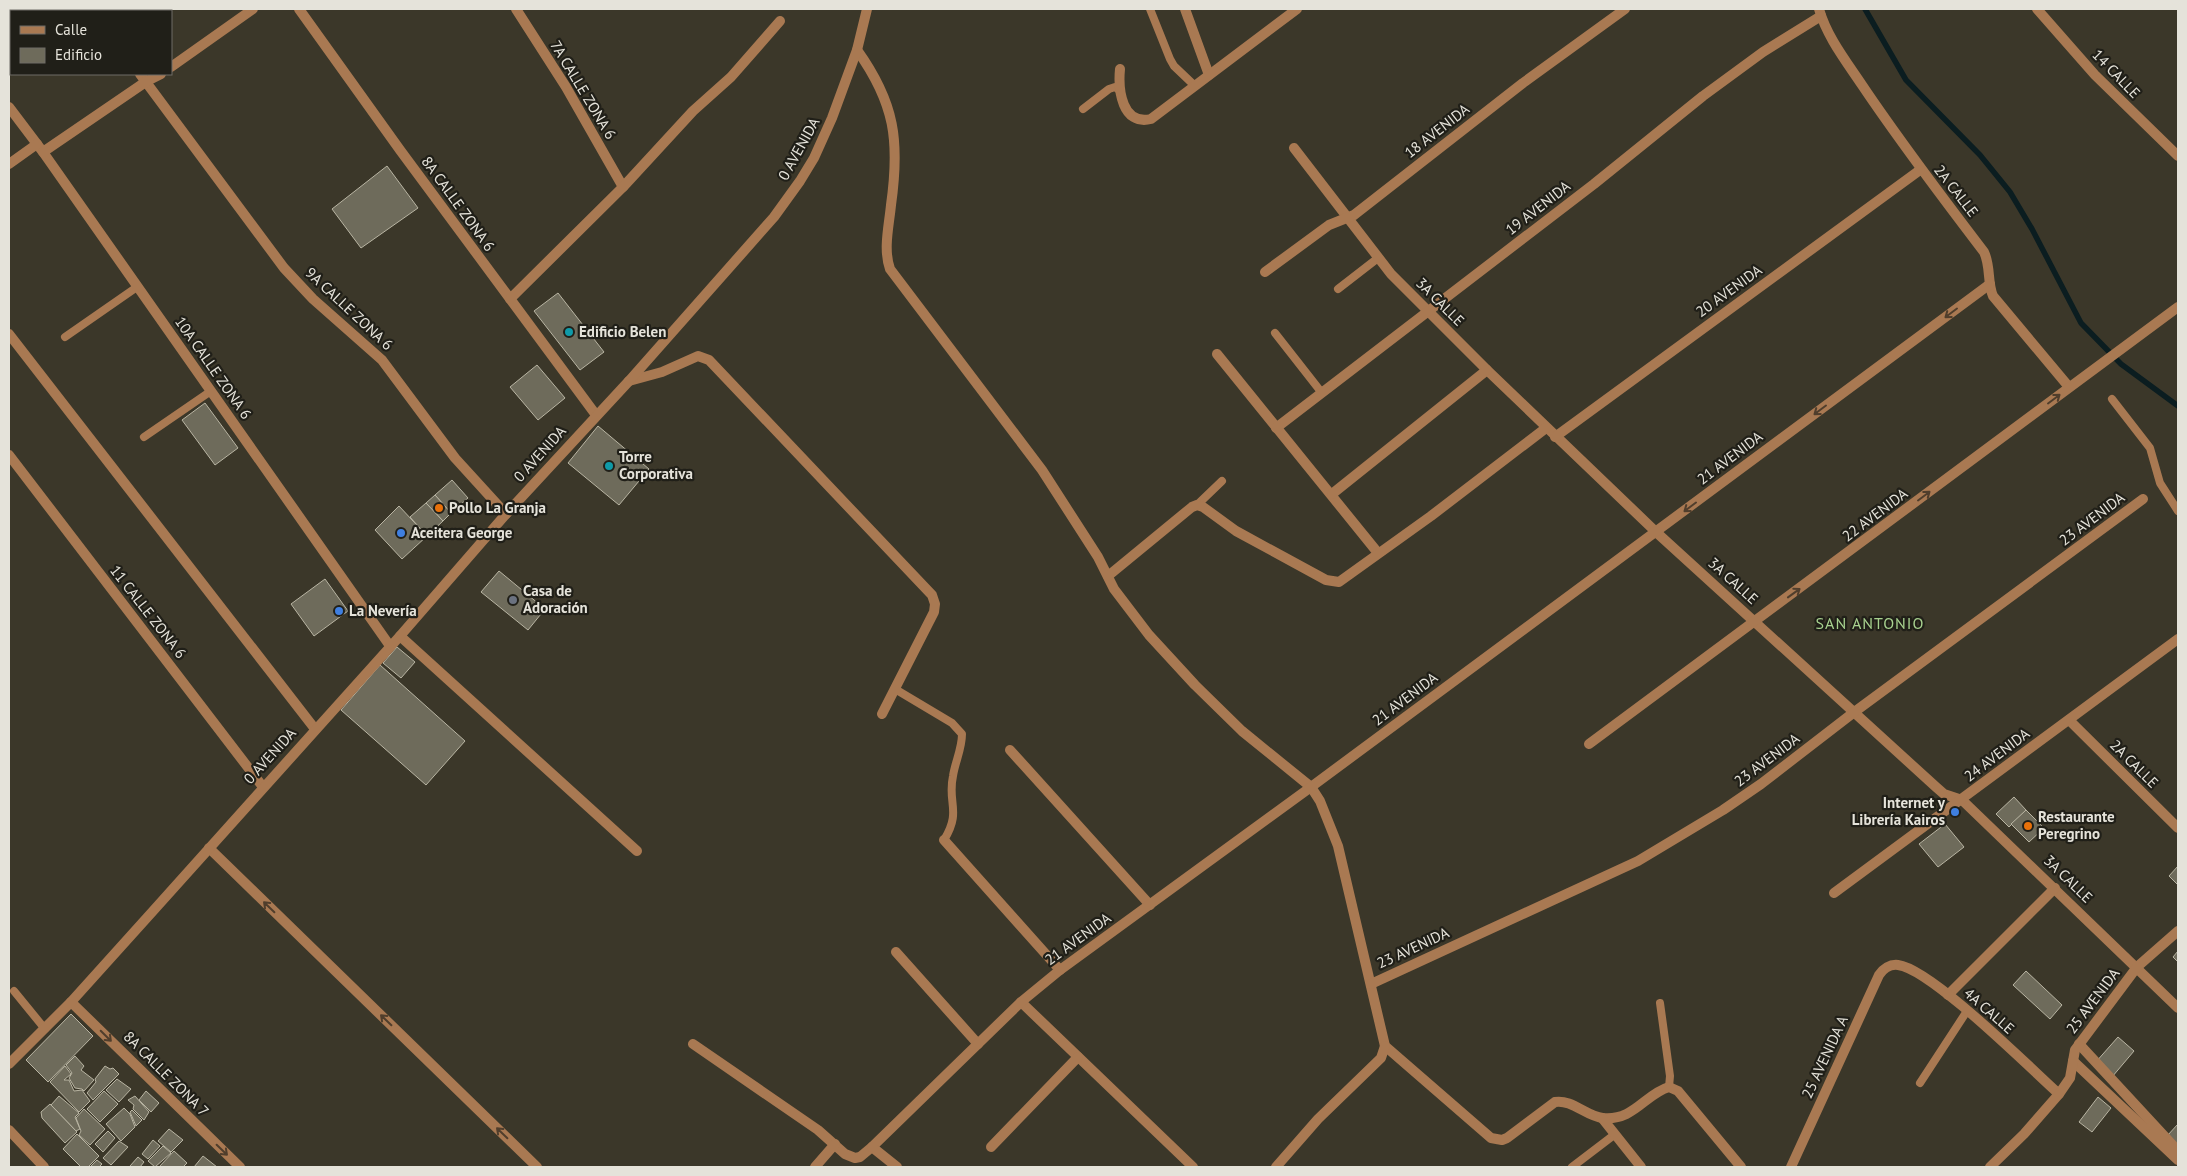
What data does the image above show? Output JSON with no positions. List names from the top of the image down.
{
  "streets": {
    "street": [
      "14 CALLE",
      "7A CALLE ZONA 6",
      "18 AVENIDA",
      "0 AVENIDA",
      "2A CALLE",
      "8A CALLE ZONA 6",
      "19 AVENIDA",
      "20 AVENIDA",
      "3A CALLE",
      "9A CALLE ZONA 6",
      "10A CALLE ZONA 6",
      "21 AVENIDA",
      "22 AVENIDA",
      "23 AVENIDA",
      "11 CALLE ZONA 6",
      "24 AVENIDA",
      "25 AVENIDA",
      "4A CALLE",
      "25 AVENIDA A",
      "8A CALLE ZONA 7"
    ]
  },
  "crossings": [
    ["18 AVENIDA", "3A CALLE"],
    ["0 AVENIDA", "8A CALLE ZONA 6"],
    ["0 AVENIDA", "9A CALLE ZONA 6"],
    ["0 AVENIDA", "10A CALLE ZONA 6"],
    ["0 AVENIDA", "11 CALLE ZONA 6"],
    ["0 AVENIDA", "8A CALLE ZONA 7"],
    ["2A CALLE", "19 AVENIDA"],
    ["2A CALLE", "20 AVENIDA"],
    ["2A CALLE", "21 AVENIDA"],
    ["2A CALLE", "22 AVENIDA"],
    ["2A CALLE", "24 AVENIDA"],
    ["19 AVENIDA", "3A CALLE"],
    ["20 AVENIDA", "3A CALLE"],
    ["3A CALLE", "21 AVENIDA"],
    ["3A CALLE", "22 AVENIDA"],
    ["3A CALLE", "23 AVENIDA"],
    ["3A CALLE", "24 AVENIDA"],
    ["3A CALLE", "25 AVENIDA"],
    ["25 AVENIDA", "4A CALLE"],
    ["4A CALLE", "25 AVENIDA A"]
  ],
  "one_way": ["22 AVENIDA", "8A CALLE ZONA 7"],
  "districts": ["SAN ANTONIO"],
  "places": [
    "Edificio Belen",
    "Torre Corporativa",
    "Pollo La Granja",
    "Aceitera George",
    "Casa de Adoración",
    "La Nevería",
    "Internet y Librería Kairos",
    "Restaurante Peregrino"
  ],
  "legend": ["Calle", "Edificio"]
}
